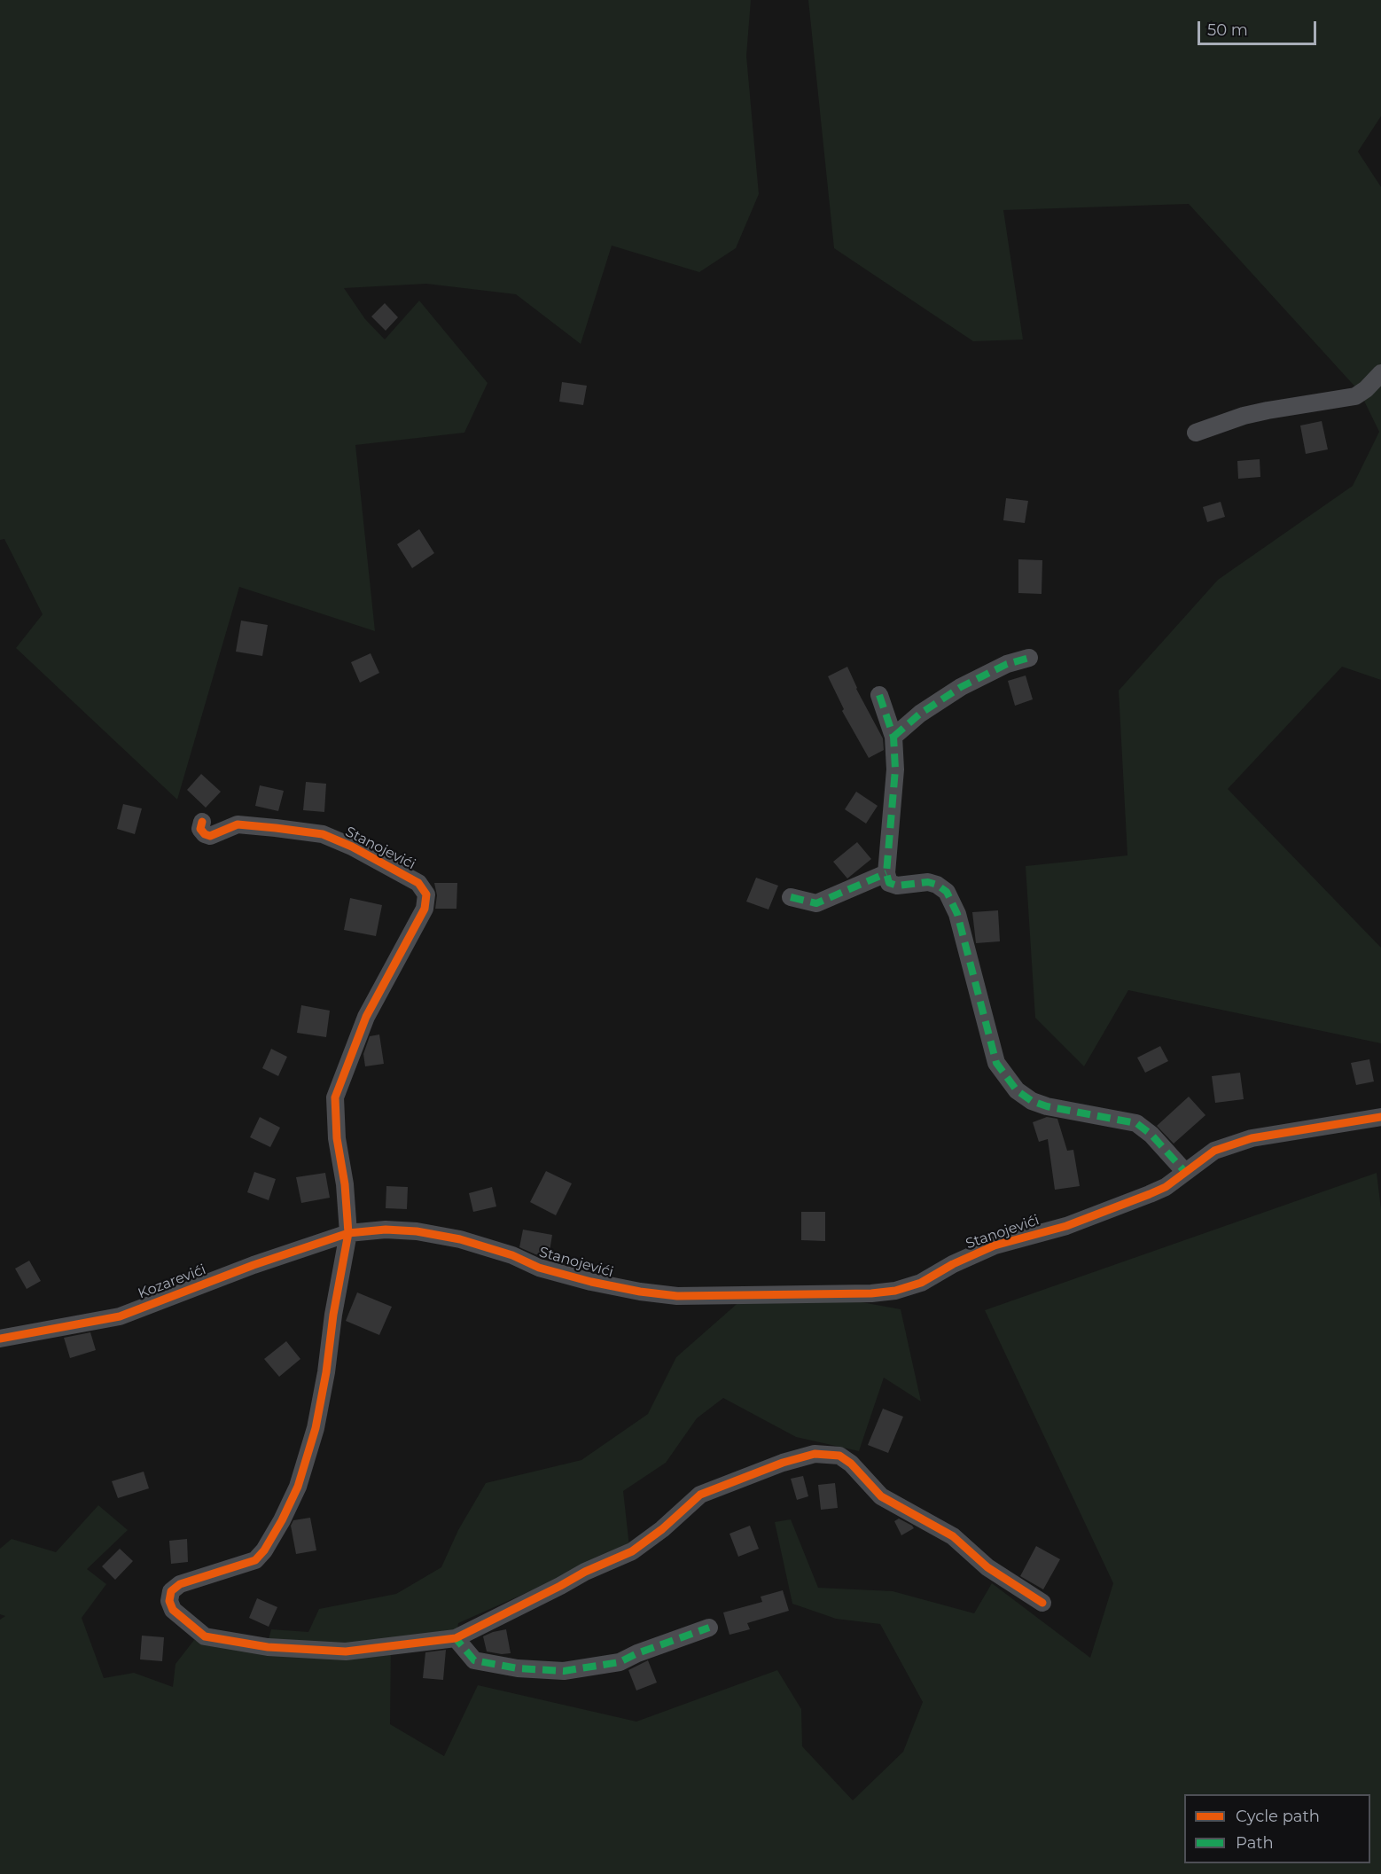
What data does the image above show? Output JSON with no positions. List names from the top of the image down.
{
  "streets": {
    "street": ["Stanojevići", "Kozarevići"]
  },
  "crossings": [
    ["Stanojevići", "Kozarevići"]
  ],
  "legend": ["Cycle path", "Path"],
  "scale_bar": "50 m"
}
